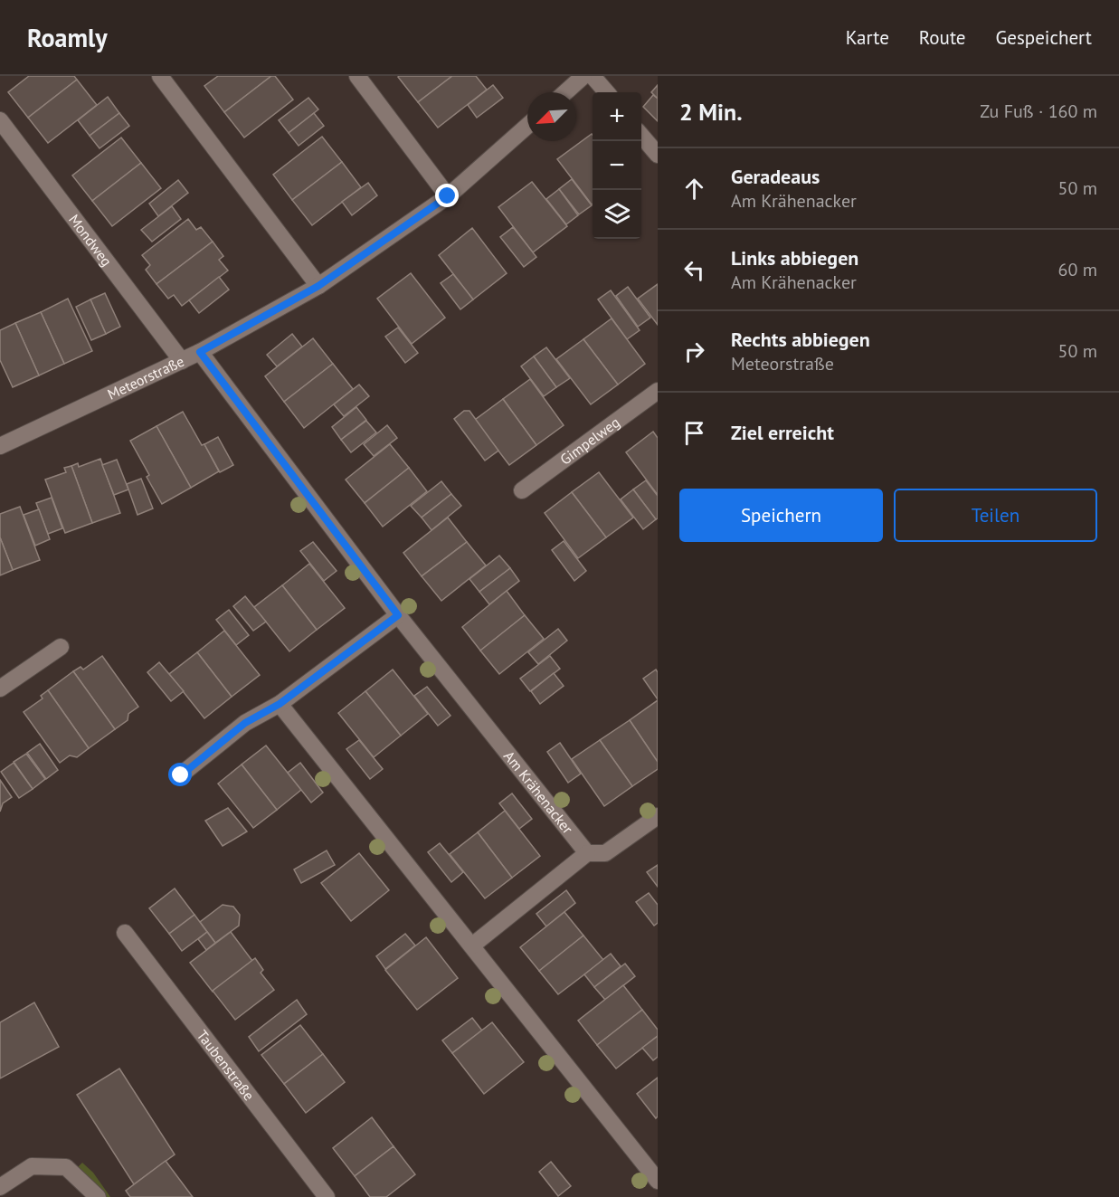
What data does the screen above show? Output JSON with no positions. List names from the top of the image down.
{
  "streets": {
    "street": [
      "Mondweg",
      "Meteorstraße",
      "Gimpelweg",
      "Am Krähenacker",
      "Taubenstraße"
    ]
  },
  "crossings": [
    ["Mondweg", "Meteorstraße"],
    ["Meteorstraße", "Am Krähenacker"]
  ],
  "north": "bottom left",
  "page": {
    "header": "Roamly",
    "nav": ["Karte", "Route", "Gespeichert"],
    "heading": ["2 Min.", "Zu Fuß · 160 m"],
    "map_buttons": ["+", "−"],
    "list": [
      ["Geradeaus", "Am Krähenacker", "50 m"],
      ["Links abbiegen", "Am Krähenacker", "60 m"],
      ["Rechts abbiegen", "Meteorstraße", "50 m"],
      "Ziel erreicht"
    ],
    "buttons": ["Speichern", "Teilen"]
  }
}
